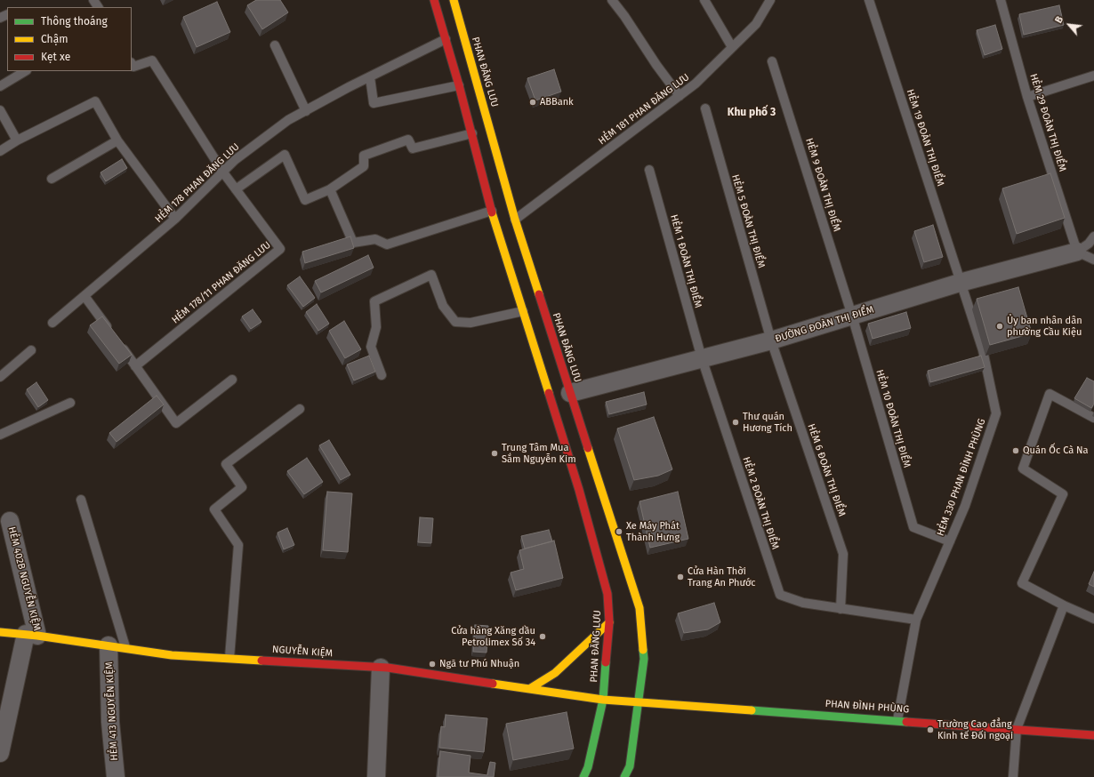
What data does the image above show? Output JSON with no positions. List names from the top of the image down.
{
  "streets": {
    "main road": ["PHAN ĐĂNG LƯU", "NGUYỄN KIỆM", "PHAN ĐÌNH PHÙNG"],
    "street": ["ĐƯỜNG ĐOÀN THỊ ĐIỂM", "HẺM 402B NGUYỄN KIỆM", "HẺM 413 NGUYỄN KIỆM"],
    "lane": [
      "HẺM 181 PHAN ĐĂNG LƯU",
      "HẺM 29 ĐOÀN THỊ ĐIỂM",
      "HẺM 19 ĐOÀN THỊ ĐIỂM",
      "HẺM 178 PHAN ĐĂNG LƯU",
      "HẺM 9 ĐOÀN THỊ ĐIỂM",
      "HẺM 5 ĐOÀN THỊ ĐIỂM",
      "HẺM 1 ĐOÀN THỊ ĐIỂM",
      "HẺM 178/11 PHAN ĐĂNG LƯU",
      "HẺM 10 ĐOÀN THỊ ĐIỂM",
      "HẺM 6 ĐOÀN THỊ ĐIỂM",
      "HẺM 330 PHAN ĐÌNH PHÙNG",
      "HẺM 2 ĐOÀN THỊ ĐIỂM"
    ]
  },
  "crossings": [
    ["PHAN ĐĂNG LƯU", "HẺM 181 PHAN ĐĂNG LƯU"],
    ["PHAN ĐĂNG LƯU", "HẺM 178 PHAN ĐĂNG LƯU"],
    ["PHAN ĐĂNG LƯU", "ĐƯỜNG ĐOÀN THỊ ĐIỂM"],
    ["PHAN ĐĂNG LƯU", "NGUYỄN KIỆM"],
    ["PHAN ĐĂNG LƯU", "PHAN ĐÌNH PHÙNG"],
    ["HẺM 29 ĐOÀN THỊ ĐIỂM", "ĐƯỜNG ĐOÀN THỊ ĐIỂM"],
    ["HẺM 19 ĐOÀN THỊ ĐIỂM", "ĐƯỜNG ĐOÀN THỊ ĐIỂM"],
    ["HẺM 19 ĐOÀN THỊ ĐIỂM", "HẺM 330 PHAN ĐÌNH PHÙNG"],
    ["HẺM 178 PHAN ĐĂNG LƯU", "HẺM 178/11 PHAN ĐĂNG LƯU"],
    ["HẺM 9 ĐOÀN THỊ ĐIỂM", "ĐƯỜNG ĐOÀN THỊ ĐIỂM"],
    ["HẺM 9 ĐOÀN THỊ ĐIỂM", "HẺM 10 ĐOÀN THỊ ĐIỂM"],
    ["HẺM 5 ĐOÀN THỊ ĐIỂM", "ĐƯỜNG ĐOÀN THỊ ĐIỂM"],
    ["HẺM 5 ĐOÀN THỊ ĐIỂM", "HẺM 6 ĐOÀN THỊ ĐIỂM"],
    ["HẺM 1 ĐOÀN THỊ ĐIỂM", "ĐƯỜNG ĐOÀN THỊ ĐIỂM"],
    ["HẺM 1 ĐOÀN THỊ ĐIỂM", "HẺM 2 ĐOÀN THỊ ĐIỂM"],
    ["ĐƯỜNG ĐOÀN THỊ ĐIỂM", "HẺM 10 ĐOÀN THỊ ĐIỂM"],
    ["ĐƯỜNG ĐOÀN THỊ ĐIỂM", "HẺM 6 ĐOÀN THỊ ĐIỂM"],
    ["ĐƯỜNG ĐOÀN THỊ ĐIỂM", "HẺM 330 PHAN ĐÌNH PHÙNG"],
    ["ĐƯỜNG ĐOÀN THỊ ĐIỂM", "HẺM 2 ĐOÀN THỊ ĐIỂM"],
    ["HẺM 10 ĐOÀN THỊ ĐIỂM", "HẺM 330 PHAN ĐÌNH PHÙNG"],
    ["HẺM 6 ĐOÀN THỊ ĐIỂM", "HẺM 2 ĐOÀN THỊ ĐIỂM"],
    ["HẺM 330 PHAN ĐÌNH PHÙNG", "PHAN ĐÌNH PHÙNG"],
    ["HẺM 402B NGUYỄN KIỆM", "NGUYỄN KIỆM"],
    ["NGUYỄN KIỆM", "PHAN ĐÌNH PHÙNG"],
    ["NGUYỄN KIỆM", "HẺM 413 NGUYỄN KIỆM"]
  ],
  "districts": ["Khu phố 3"],
  "places": [
    "ABBank",
    "Ủy ban nhân dân phường Cầu Kiệu",
    "Thư quán Hương Tích",
    "Quán Ốc Cà Na",
    "Trung Tâm Mua Sắm Nguyễn Kim",
    "Xe Máy Phát Thành Hưng",
    "Cửa Hàn Thời Trang An Phước",
    "Cửa hàng Xăng dầu Petrolimex Số 34",
    "Ngã tư Phú Nhuận",
    "Trường Cao đẳng Kinh tế Đối ngoại"
  ],
  "legend": ["Thông thoáng", "Chậm", "Kẹt xe"],
  "north": "top left"
}
